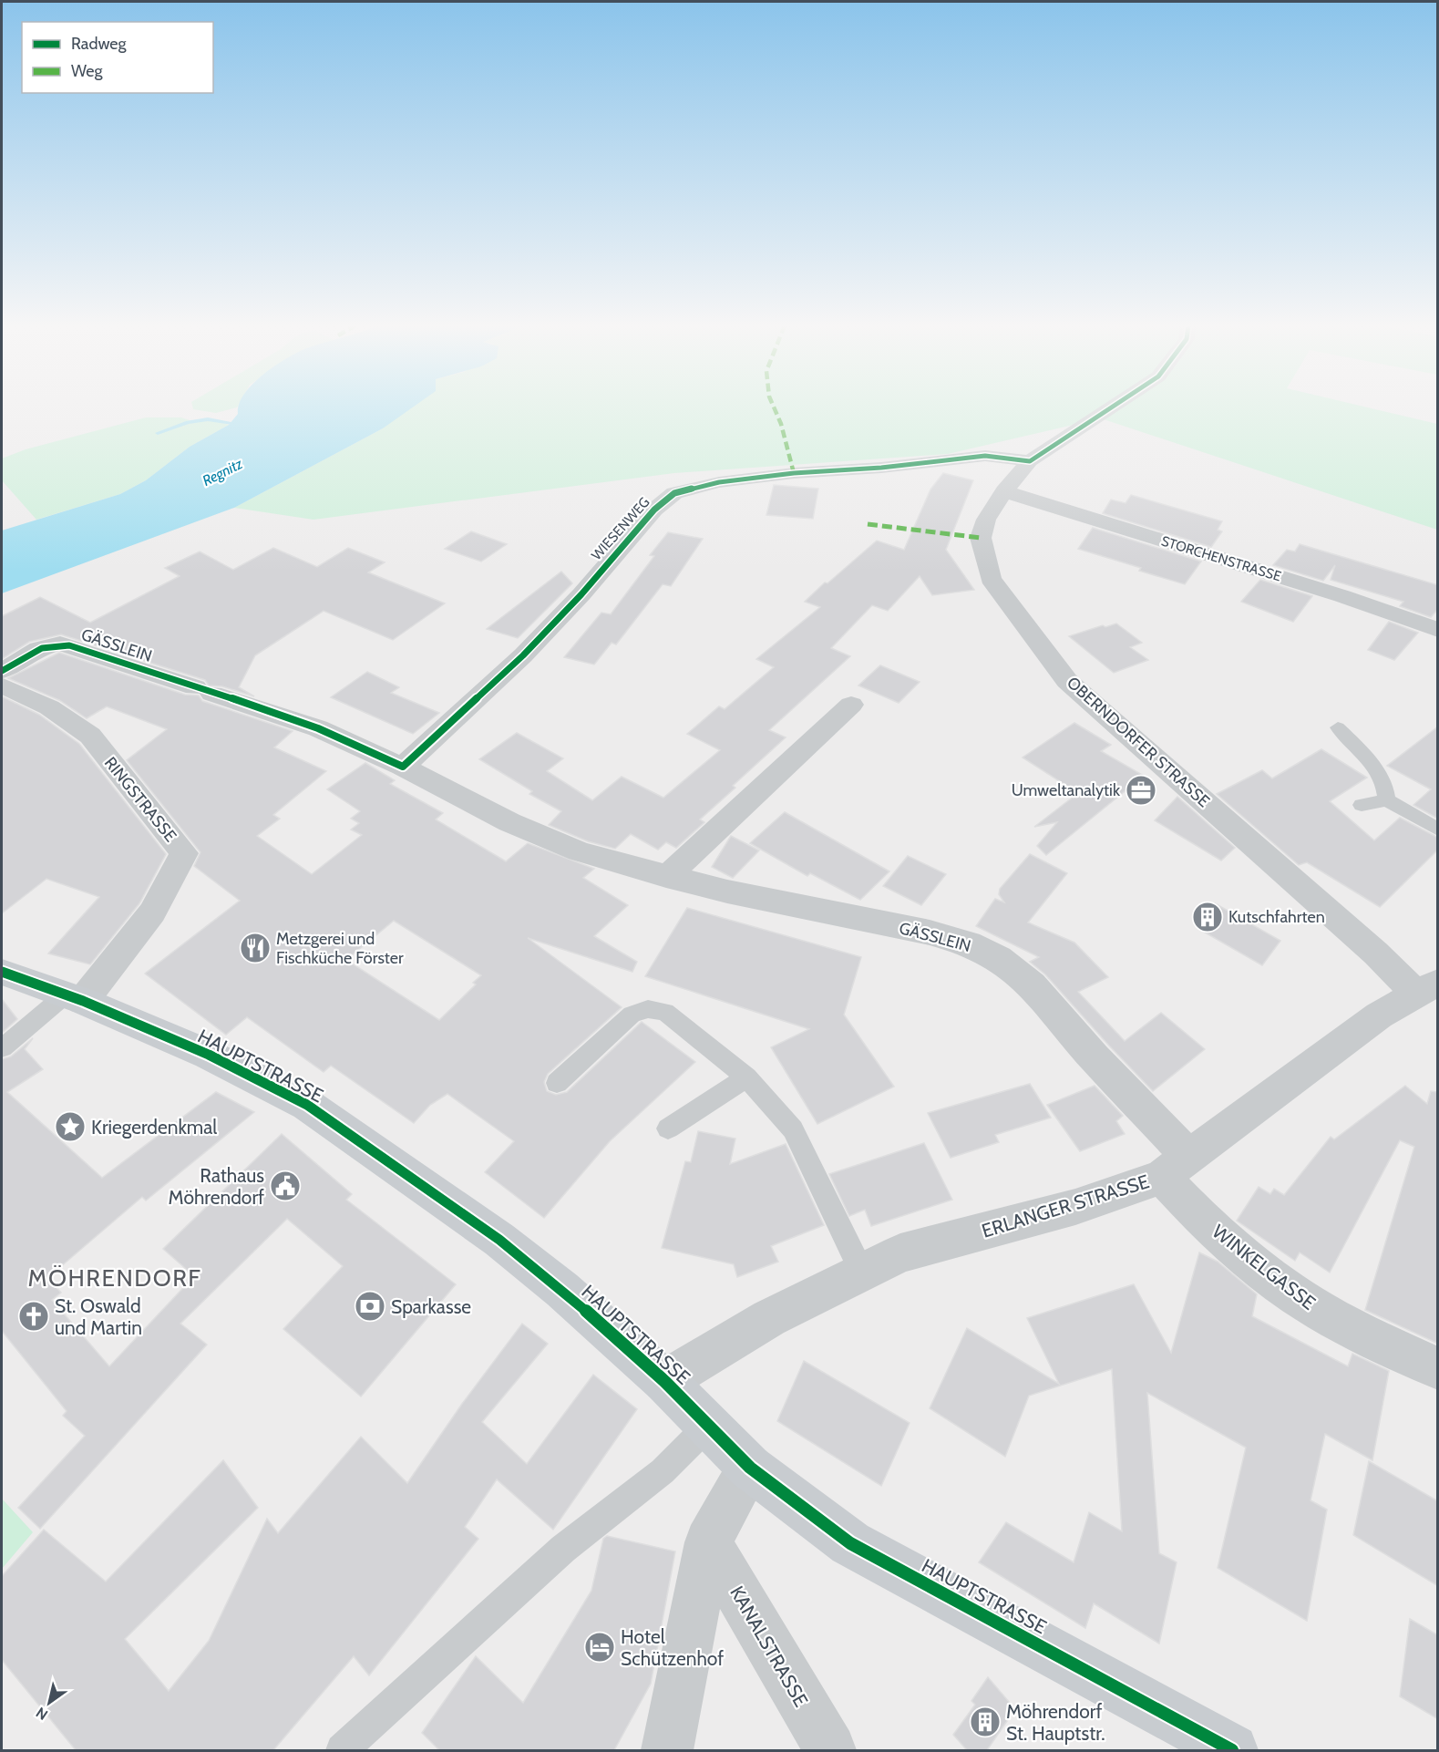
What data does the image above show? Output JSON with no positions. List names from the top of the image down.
{
  "streets": {
    "street": [
      "WIESENWEG",
      "STORCHENSTRASSE",
      "GÄSSLEIN",
      "OBERNDORFER STRASSE",
      "RINGSTRASSE",
      "HAUPTSTRASSE",
      "ERLANGER STRASSE",
      "WINKELGASSE",
      "KANALSTRASSE"
    ]
  },
  "crossings": [
    ["WIESENWEG", "GÄSSLEIN"],
    ["WIESENWEG", "OBERNDORFER STRASSE"],
    ["STORCHENSTRASSE", "OBERNDORFER STRASSE"],
    ["GÄSSLEIN", "ERLANGER STRASSE"],
    ["GÄSSLEIN", "WINKELGASSE"],
    ["OBERNDORFER STRASSE", "ERLANGER STRASSE"],
    ["RINGSTRASSE", "HAUPTSTRASSE"],
    ["HAUPTSTRASSE", "ERLANGER STRASSE"],
    ["ERLANGER STRASSE", "WINKELGASSE"]
  ],
  "districts": ["MÖHRENDORF"],
  "water": ["Regnitz"],
  "places": {
    "office": ["Umweltanalytik"],
    "building": ["Kutschfahrten", "Möhrendorf St. Hauptstr."],
    "restaurant": ["Metzgerei und Fischküche Förster"],
    "place": ["Kriegerdenkmal"],
    "public building": ["Rathaus Möhrendorf"],
    "bank": ["Sparkasse"],
    "church": ["St. Oswald und Martin"],
    "hotel": ["Hotel Schützenhof"]
  },
  "legend": ["Radweg", "Weg"],
  "north": "bottom left"
}
